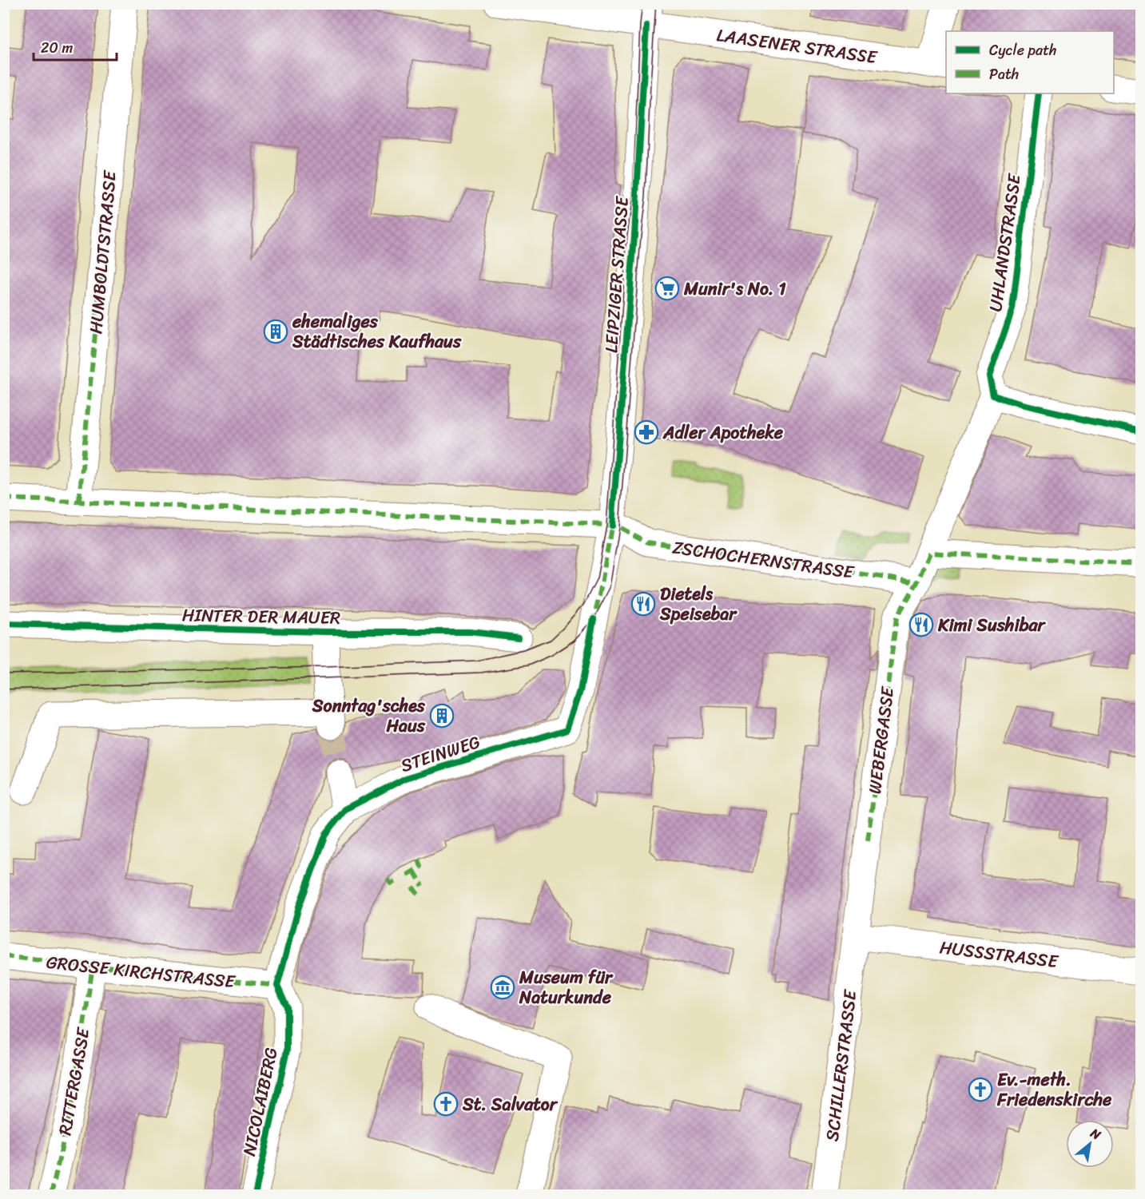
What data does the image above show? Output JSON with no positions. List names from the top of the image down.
{
  "streets": {
    "street": [
      "LAASENER STRASSE",
      "UHLANDSTRASSE",
      "HUMBOLDTSTRASSE",
      "LEIPZIGER STRASSE",
      "ZSCHOCHERNSTRASSE",
      "HINTER DER MAUER",
      "WEBERGASSE",
      "STEINWEG",
      "HUSSSTRASSE",
      "GROSSE KIRCHSTRASSE",
      "SCHILLERSTRASSE",
      "RITTERGASSE",
      "NICOLAIBERG"
    ]
  },
  "crossings": [
    ["LAASENER STRASSE", "LEIPZIGER STRASSE"],
    ["UHLANDSTRASSE", "WEBERGASSE"],
    ["HUMBOLDTSTRASSE", "ZSCHOCHERNSTRASSE"],
    ["LEIPZIGER STRASSE", "ZSCHOCHERNSTRASSE"],
    ["LEIPZIGER STRASSE", "STEINWEG"],
    ["ZSCHOCHERNSTRASSE", "WEBERGASSE"],
    ["ZSCHOCHERNSTRASSE", "STEINWEG"],
    ["WEBERGASSE", "HUSSSTRASSE"],
    ["WEBERGASSE", "SCHILLERSTRASSE"],
    ["STEINWEG", "GROSSE KIRCHSTRASSE"],
    ["STEINWEG", "NICOLAIBERG"],
    ["HUSSSTRASSE", "SCHILLERSTRASSE"],
    ["GROSSE KIRCHSTRASSE", "RITTERGASSE"],
    ["GROSSE KIRCHSTRASSE", "NICOLAIBERG"]
  ],
  "places": {
    "supermarket": ["Munir's No. 1"],
    "building": ["ehemaliges Städtisches Kaufhaus", "Sonntag'sches Haus"],
    "pharmacy": ["Adler Apotheke"],
    "restaurant": ["Dietels Speisebar", "Kimi Sushibar"],
    "museum": ["Museum für Naturkunde"],
    "church": ["Ev.-meth. Friedenskirche", "St. Salvator"]
  },
  "legend": ["Cycle path", "Path"],
  "scale_bar": "20 m",
  "north": "top right"
}
